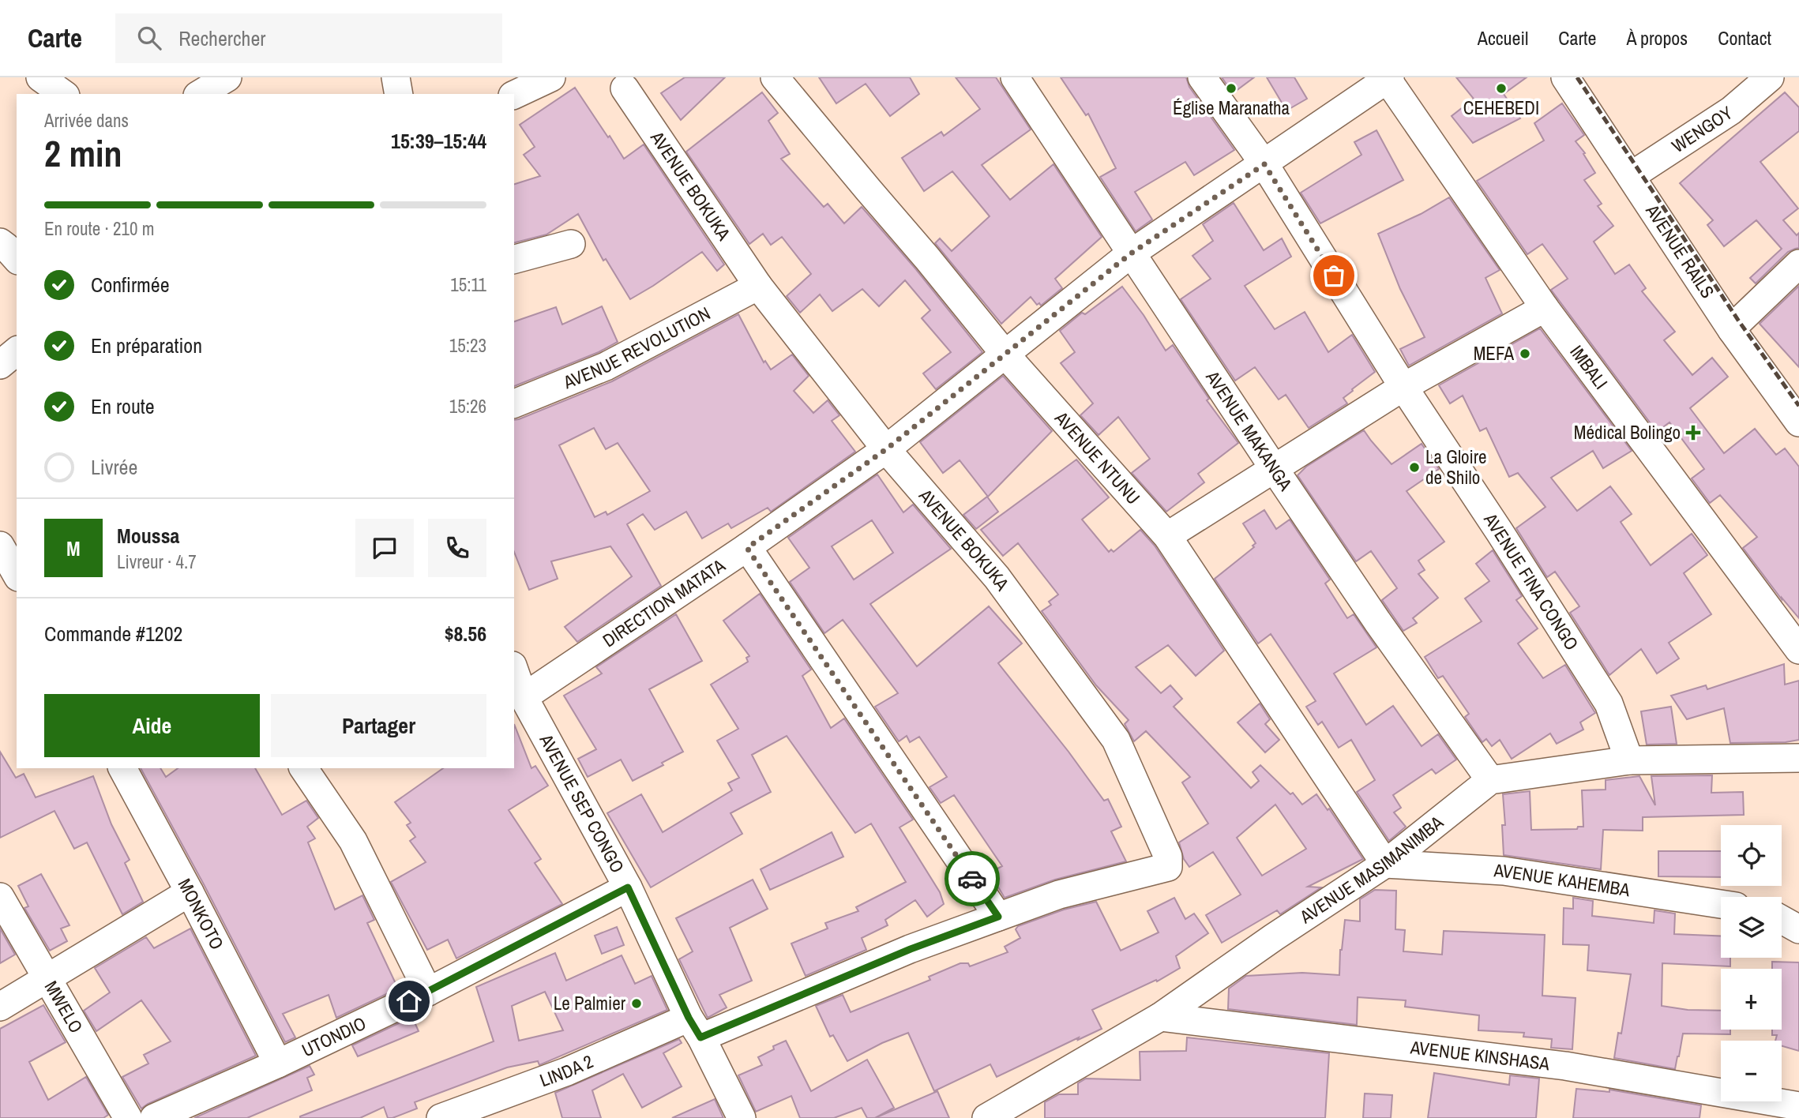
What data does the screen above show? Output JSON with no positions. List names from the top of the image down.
{
  "streets": {
    "street": [
      "WENGOY",
      "AVENUE BOKUKA",
      "AVENUE RAILS",
      "AVENUE REVOLUTION",
      "IMBALI",
      "AVENUE MAKANGA",
      "AVENUE NTUNU",
      "AVENUE FINA CONGO",
      "DIRECTION MATATA",
      "AVENUE SEP CONGO",
      "AVENUE MASIMANIMBA",
      "AVENUE KAHEMBA",
      "MONKOTO",
      "MWELO",
      "UTONDIO",
      "AVENUE KINSHASA",
      "LINDA 2"
    ]
  },
  "crossings": [
    ["WENGOY", "AVENUE RAILS"],
    ["AVENUE BOKUKA", "AVENUE REVOLUTION"],
    ["AVENUE BOKUKA", "DIRECTION MATATA"],
    ["AVENUE BOKUKA", "LINDA 2"],
    ["IMBALI", "DIRECTION MATATA"],
    ["AVENUE MAKANGA", "DIRECTION MATATA"],
    ["AVENUE MAKANGA", "AVENUE MASIMANIMBA"],
    ["AVENUE NTUNU", "DIRECTION MATATA"],
    ["AVENUE NTUNU", "AVENUE MASIMANIMBA"],
    ["AVENUE NTUNU", "AVENUE KAHEMBA"],
    ["AVENUE FINA CONGO", "DIRECTION MATATA"],
    ["DIRECTION MATATA", "AVENUE SEP CONGO"],
    ["AVENUE SEP CONGO", "UTONDIO"],
    ["AVENUE SEP CONGO", "LINDA 2"],
    ["AVENUE MASIMANIMBA", "AVENUE KAHEMBA"],
    ["AVENUE MASIMANIMBA", "AVENUE KINSHASA"],
    ["MONKOTO", "UTONDIO"]
  ],
  "places": {
    "other": [
      "Église Maranatha",
      "CEHEBEDI",
      "MEFA",
      "La Gloire de Shilo",
      "Le Palmier"
    ],
    "health": ["Médical Bolingo"]
  },
  "page": {
    "header": "Carte",
    "search": "Rechercher",
    "nav": [
      "Accueil",
      "Carte",
      "À propos",
      "Contact"
    ],
    "heading": ["2 min", "Arrivée dans", "15:39–15:44"],
    "panel": [
      "Moussa",
      "Livreur · 4.7",
      "Commande #1202",
      "$8.56"
    ],
    "bar": "En route · 210 m",
    "list": [
      ["Confirmée", "15:11"],
      ["En préparation", "15:23"],
      ["En route", "15:26"],
      "Livrée"
    ],
    "round": "M",
    "buttons": ["Aide", "Partager"],
    "map_buttons": ["+", "−"]
  }
}
